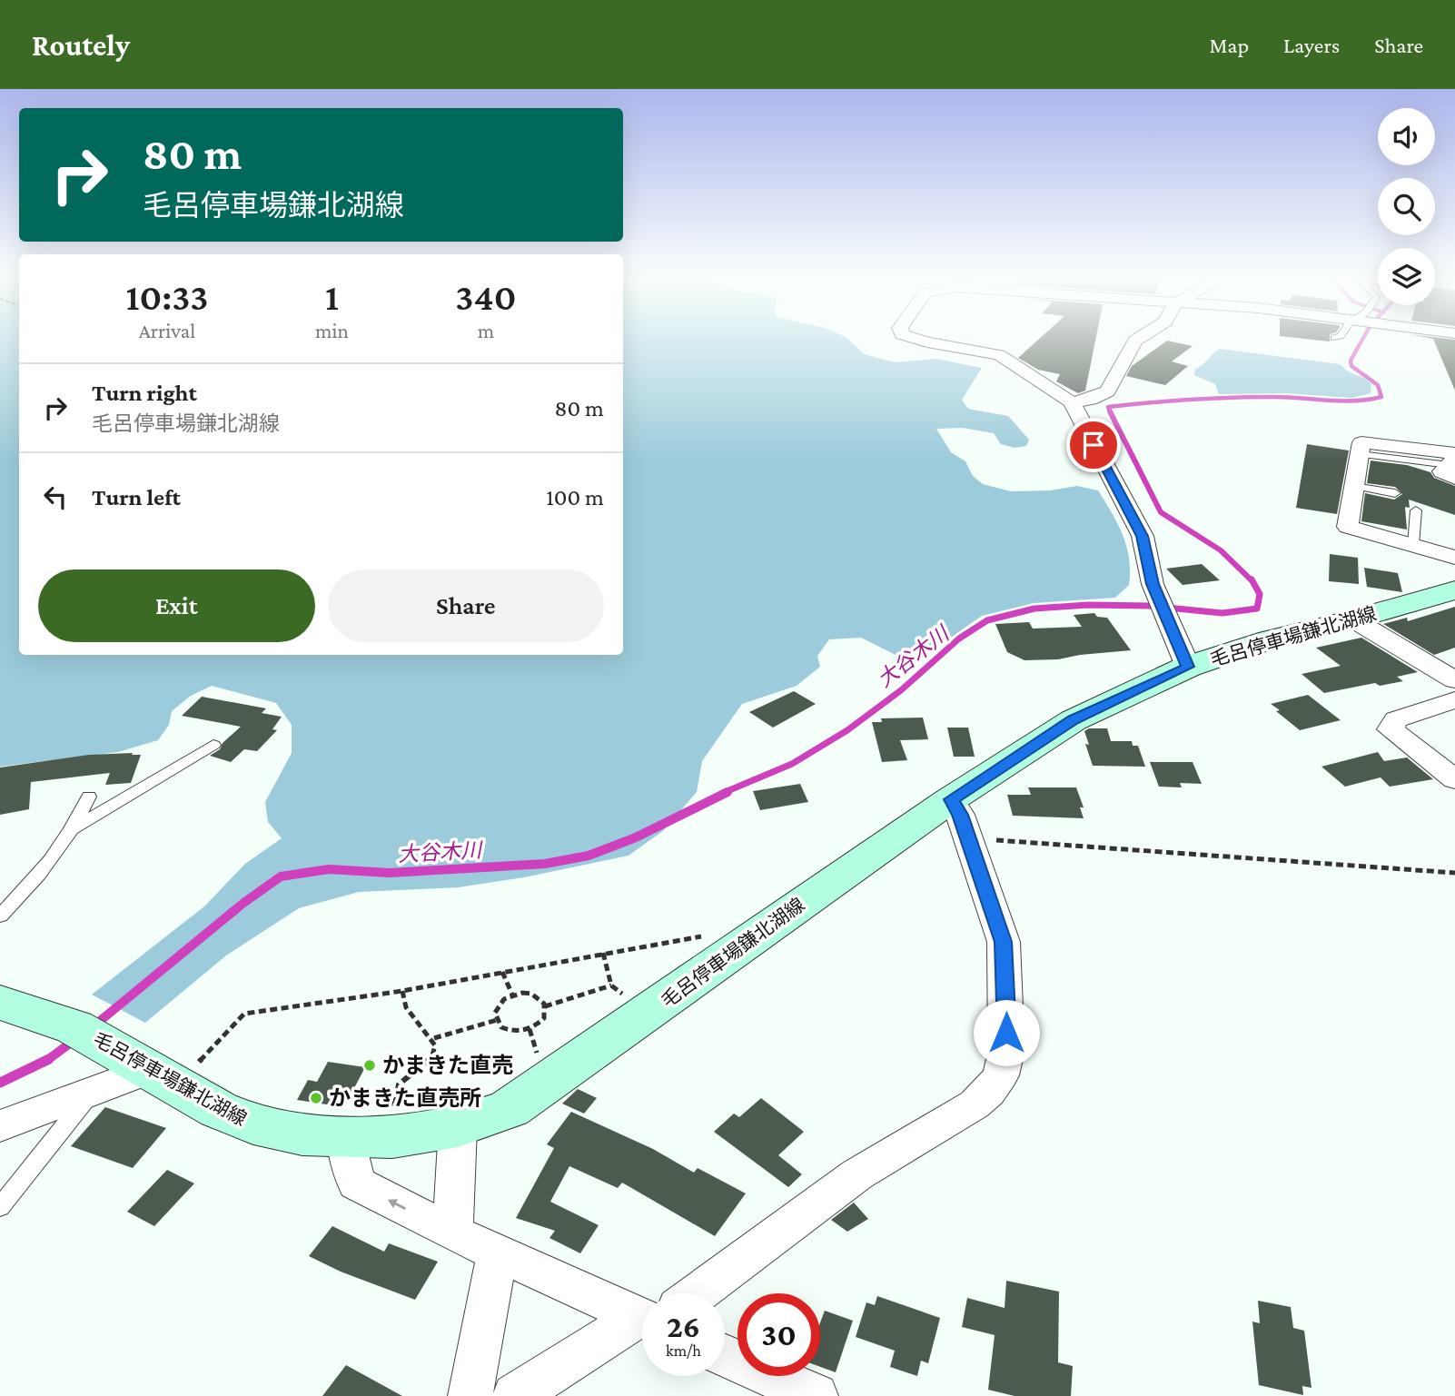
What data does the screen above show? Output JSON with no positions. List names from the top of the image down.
{
  "streets": {
    "main road": ["毛呂停車場鎌北湖線"]
  },
  "water": ["大谷木川"],
  "places": ["かまきた直売", "かまきた直売所"],
  "page": {
    "header": "Routely",
    "nav": ["Map", "Layers", "Share"],
    "turn": ["80 m", "毛呂停車場鎌北湖線"],
    "eta": [
      "10:33",
      "Arrival",
      "1",
      "min",
      "340",
      "m"
    ],
    "list": [
      {
        "name": "Turn right",
        "note": "毛呂停車場鎌北湖線",
        "value": "80 m"
      },
      {
        "name": "Turn left",
        "value": "100 m"
      }
    ],
    "buttons": ["Exit", "Share"],
    "speed": "26 km/h",
    "limit": "30"
  }
}
